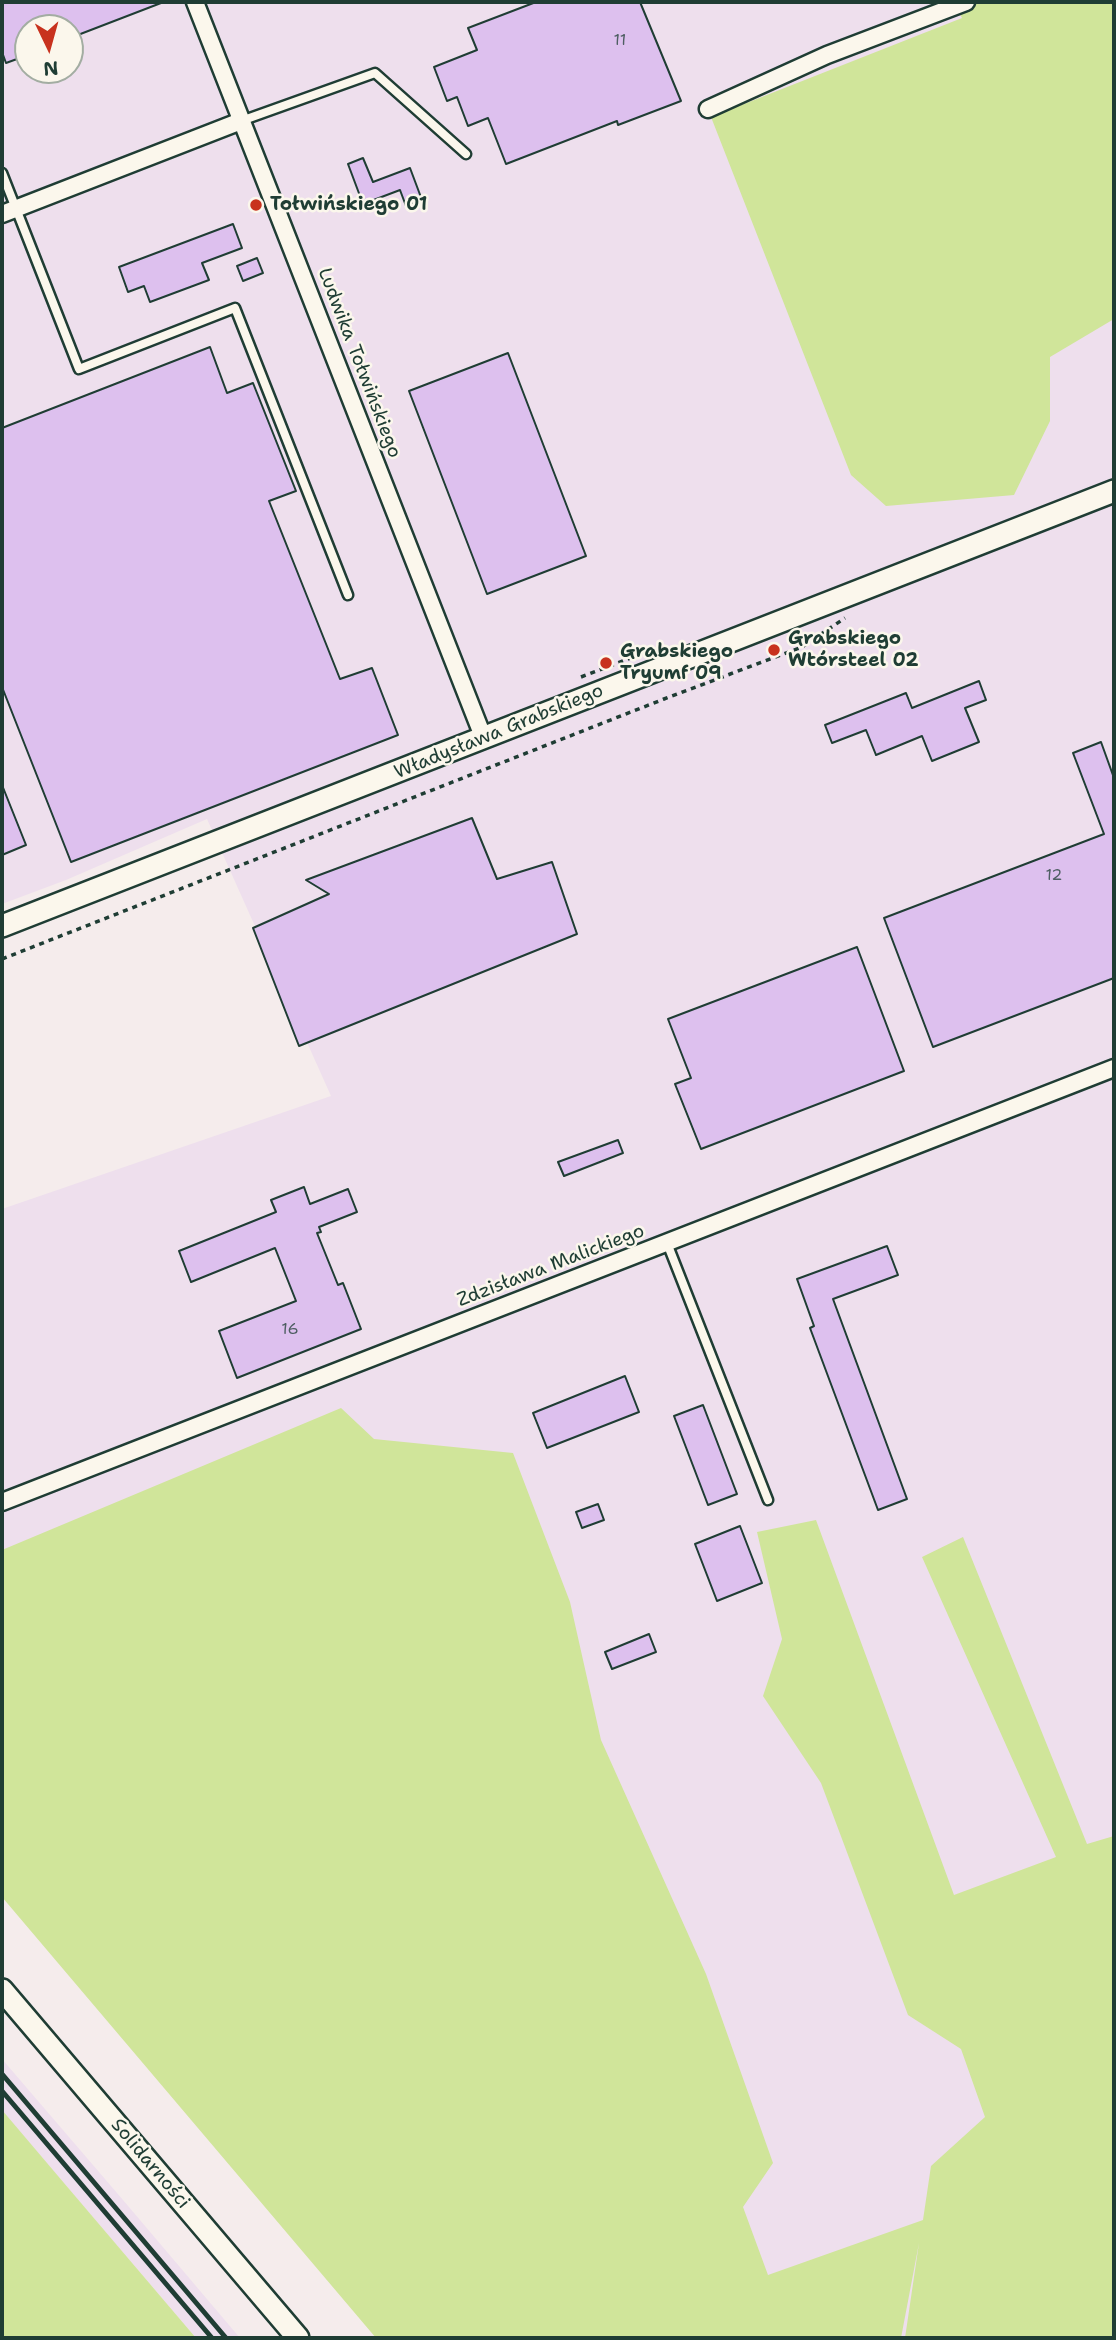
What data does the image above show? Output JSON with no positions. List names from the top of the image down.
{
  "streets": {
    "street": [
      "Ludwika Tołwińskiego",
      "Władysława Grabskiego",
      "Zdzisława Malickiego",
      "Solidarności"
    ]
  },
  "crossings": [
    ["Ludwika Tołwińskiego", "Władysława Grabskiego"]
  ],
  "places": ["Tołwińskiego 01", "Grabskiego Wtórsteel 02", "Grabskiego Tryumf 09"],
  "house_numbers": ["11", "12", "16"],
  "north": "bottom"
}
